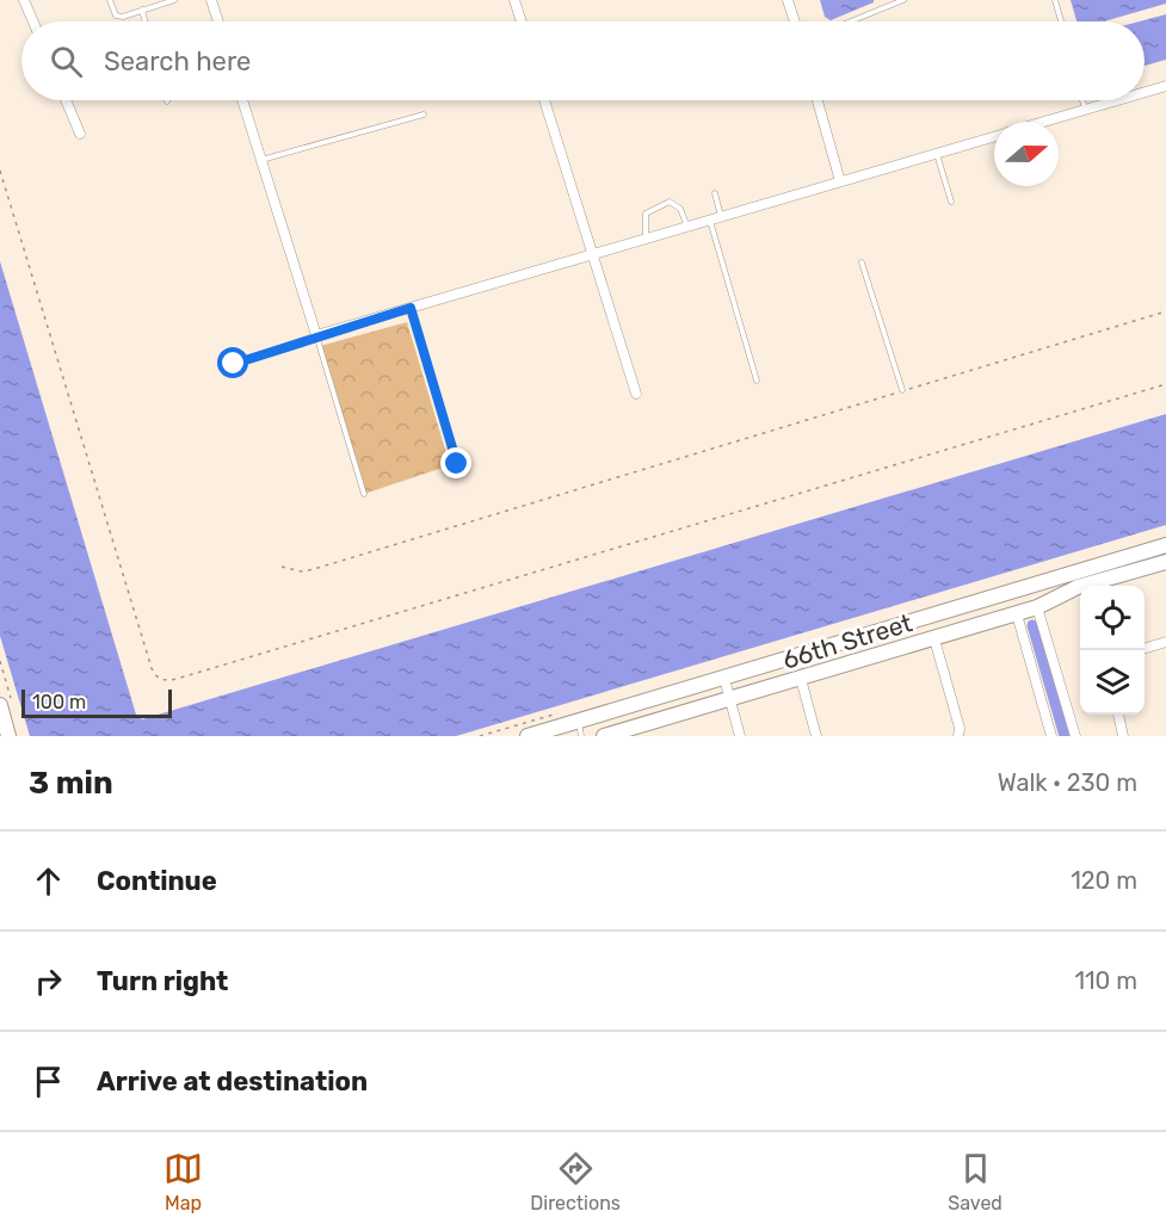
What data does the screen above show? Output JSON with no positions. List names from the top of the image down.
{
  "streets": {
    "main road": ["66th Street"]
  },
  "scale_bar": "100 m",
  "north": "right",
  "page": {
    "search": "Search here",
    "scale": "100 m",
    "heading": ["3 min", "Walk · 230 m"],
    "list": [
      ["Continue", "120 m"],
      ["Turn right", "110 m"],
      "Arrive at destination"
    ],
    "nav": ["Map", "Directions", "Saved"]
  }
}
